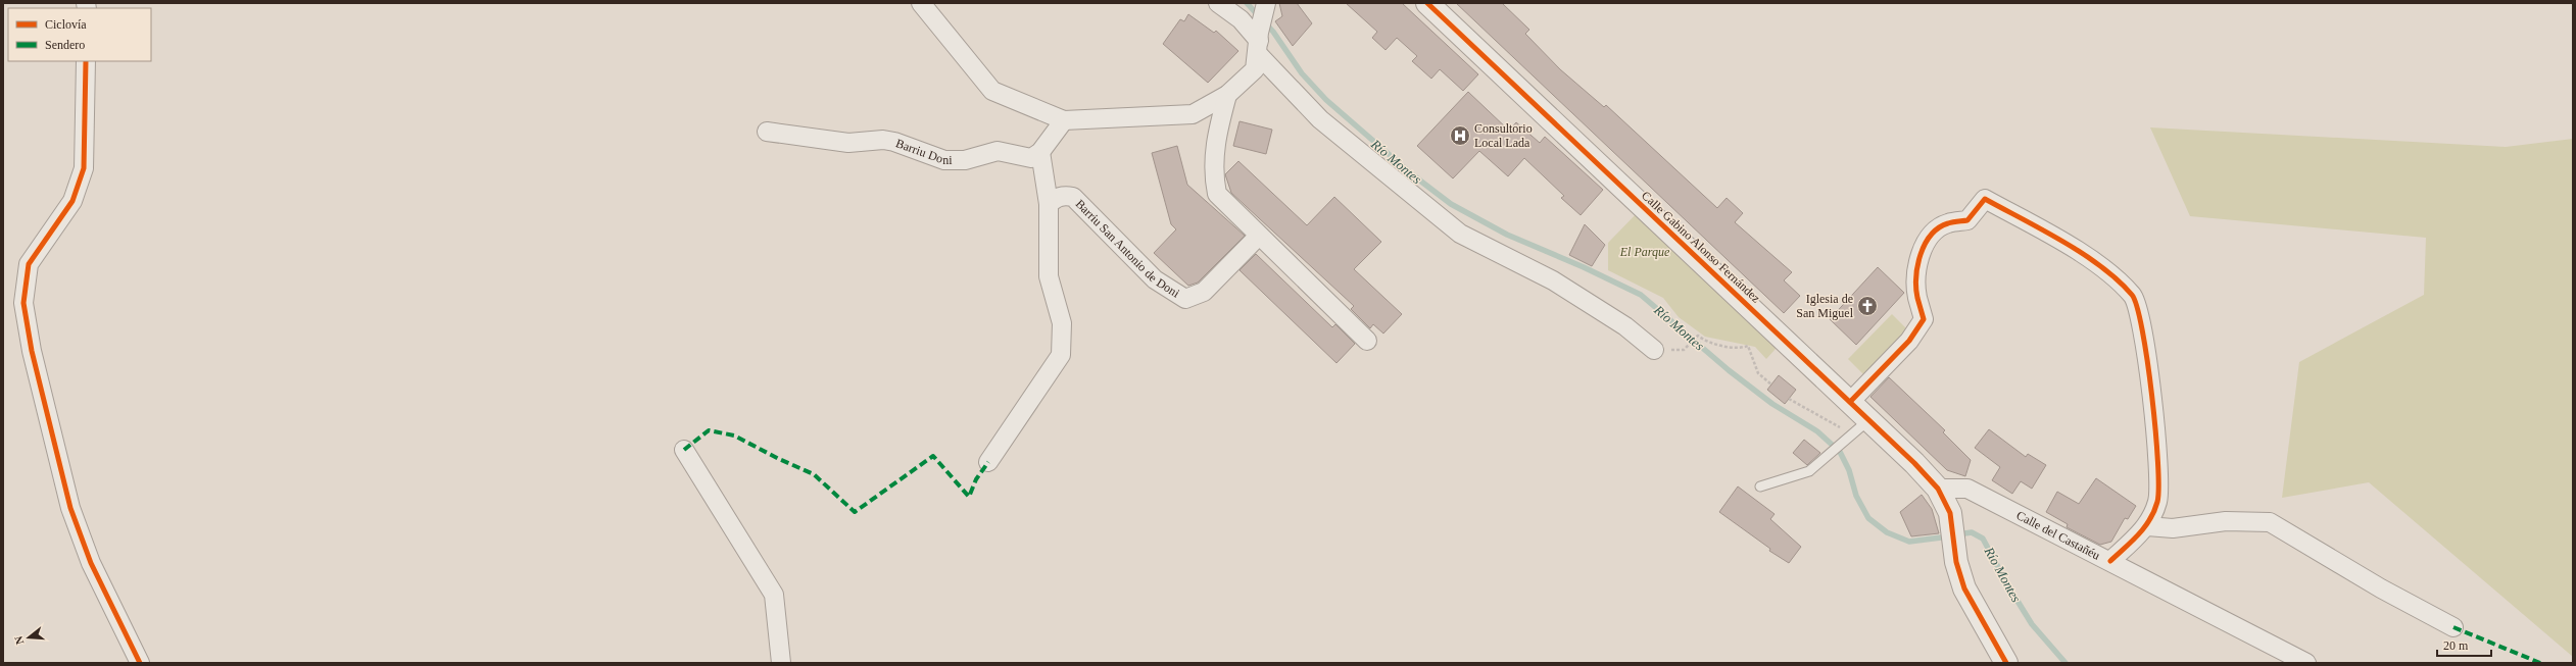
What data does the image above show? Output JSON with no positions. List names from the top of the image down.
{
  "streets": {
    "street": [
      "Barriu Doni",
      "Barriu San Antonio de Doni",
      "Calle Gabino Alonso Fernández",
      "Calle del Castañéu"
    ]
  },
  "crossings": [
    ["Calle Gabino Alonso Fernández", "Calle del Castañéu"]
  ],
  "water": ["Río Montes"],
  "parks": ["El Parque"],
  "places": {
    "hospital": ["Consultorio Local Lada"],
    "church": ["Iglesia de San Miguel"]
  },
  "legend": ["Ciclovía", "Sendero"],
  "scale_bar": "20 m",
  "north": "left"
}
